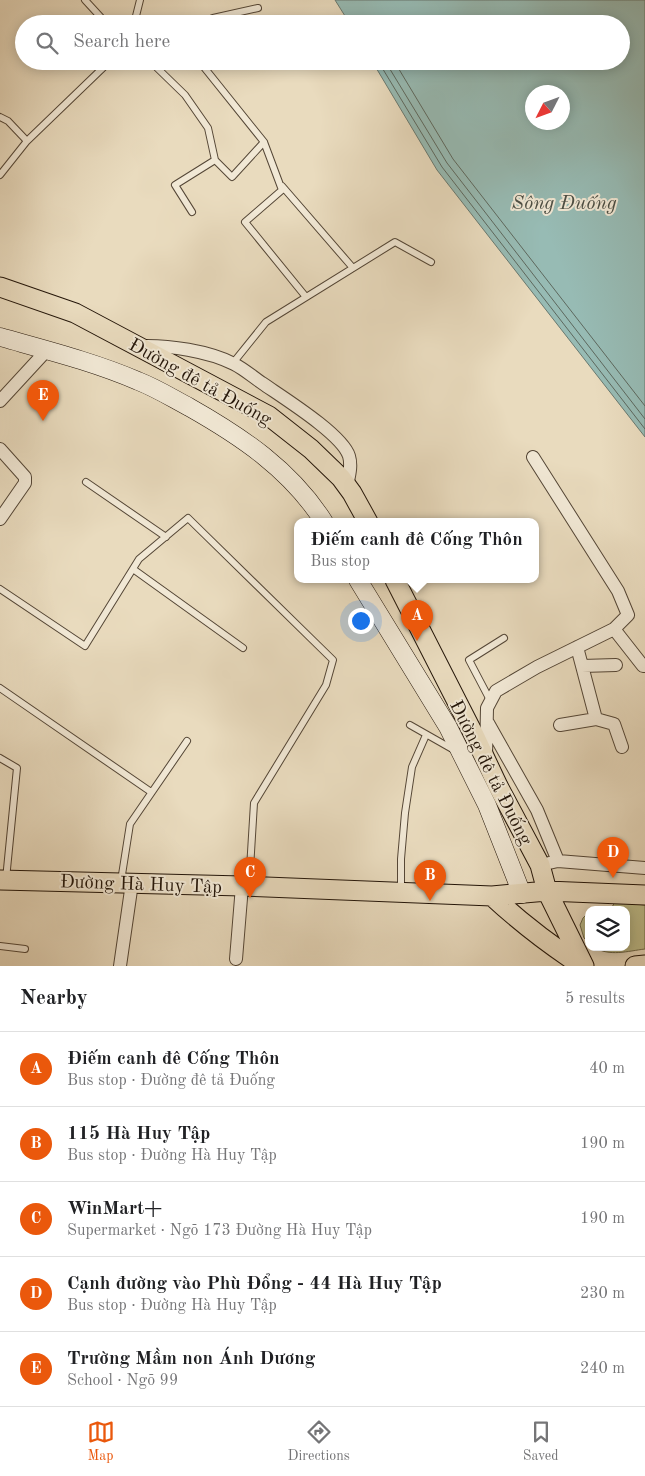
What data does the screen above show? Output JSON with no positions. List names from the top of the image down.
{
  "streets": {
    "main road": ["Đường đê tả Đuống", "Đường Hà Huy Tập"]
  },
  "crossings": [
    ["Đường đê tả Đuống", "Đường Hà Huy Tập"]
  ],
  "water": ["Sông Đuống"],
  "north": "bottom left",
  "page": {
    "search": "Search here",
    "pins": [
      "E",
      "A",
      "D",
      "C",
      "B"
    ],
    "popup": ["Điếm canh đê Cống Thôn", "Bus stop"],
    "heading": ["Nearby", "5 results"],
    "list": [
      {
        "mark": "A",
        "name": "Điếm canh đê Cống Thôn",
        "note": "Bus stop · Đường đê tả Đuống",
        "value": "40 m"
      },
      {
        "mark": "B",
        "name": "115 Hà Huy Tập",
        "note": "Bus stop · Đường Hà Huy Tập",
        "value": "190 m"
      },
      {
        "mark": "C",
        "name": "WinMart+",
        "note": "Supermarket · Ngõ 173 Đường Hà Huy Tập",
        "value": "190 m"
      },
      {
        "mark": "D",
        "name": "Cạnh đường vào Phù Đổng - 44 Hà Huy Tập",
        "note": "Bus stop · Đường Hà Huy Tập",
        "value": "230 m"
      },
      {
        "mark": "E",
        "name": "Trường Mầm non Ánh Dương",
        "note": "School · Ngõ 99",
        "value": "240 m"
      }
    ],
    "nav": ["Map", "Directions", "Saved"]
  }
}
